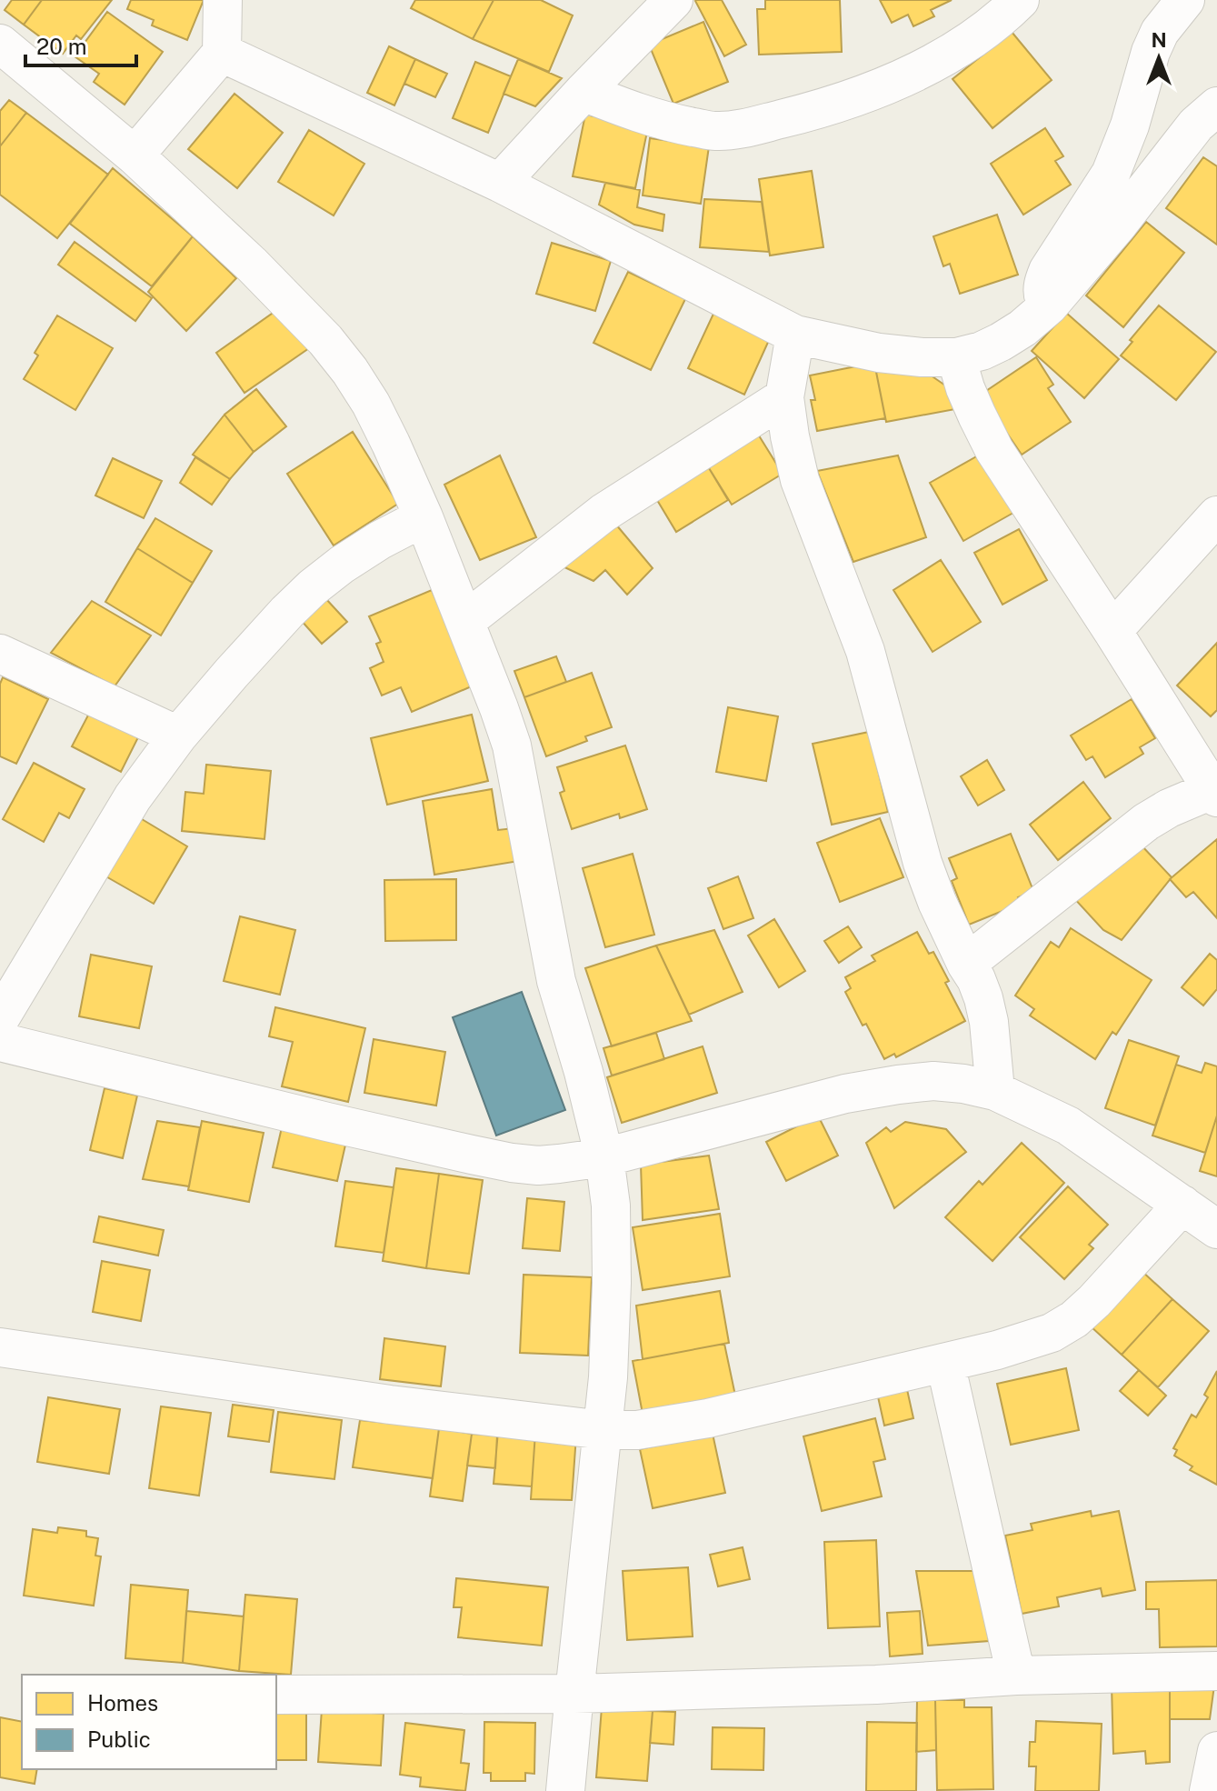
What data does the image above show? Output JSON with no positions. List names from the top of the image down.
{
  "legend": ["Homes", "Public"],
  "scale_bar": "20 m",
  "north": "top"
}
